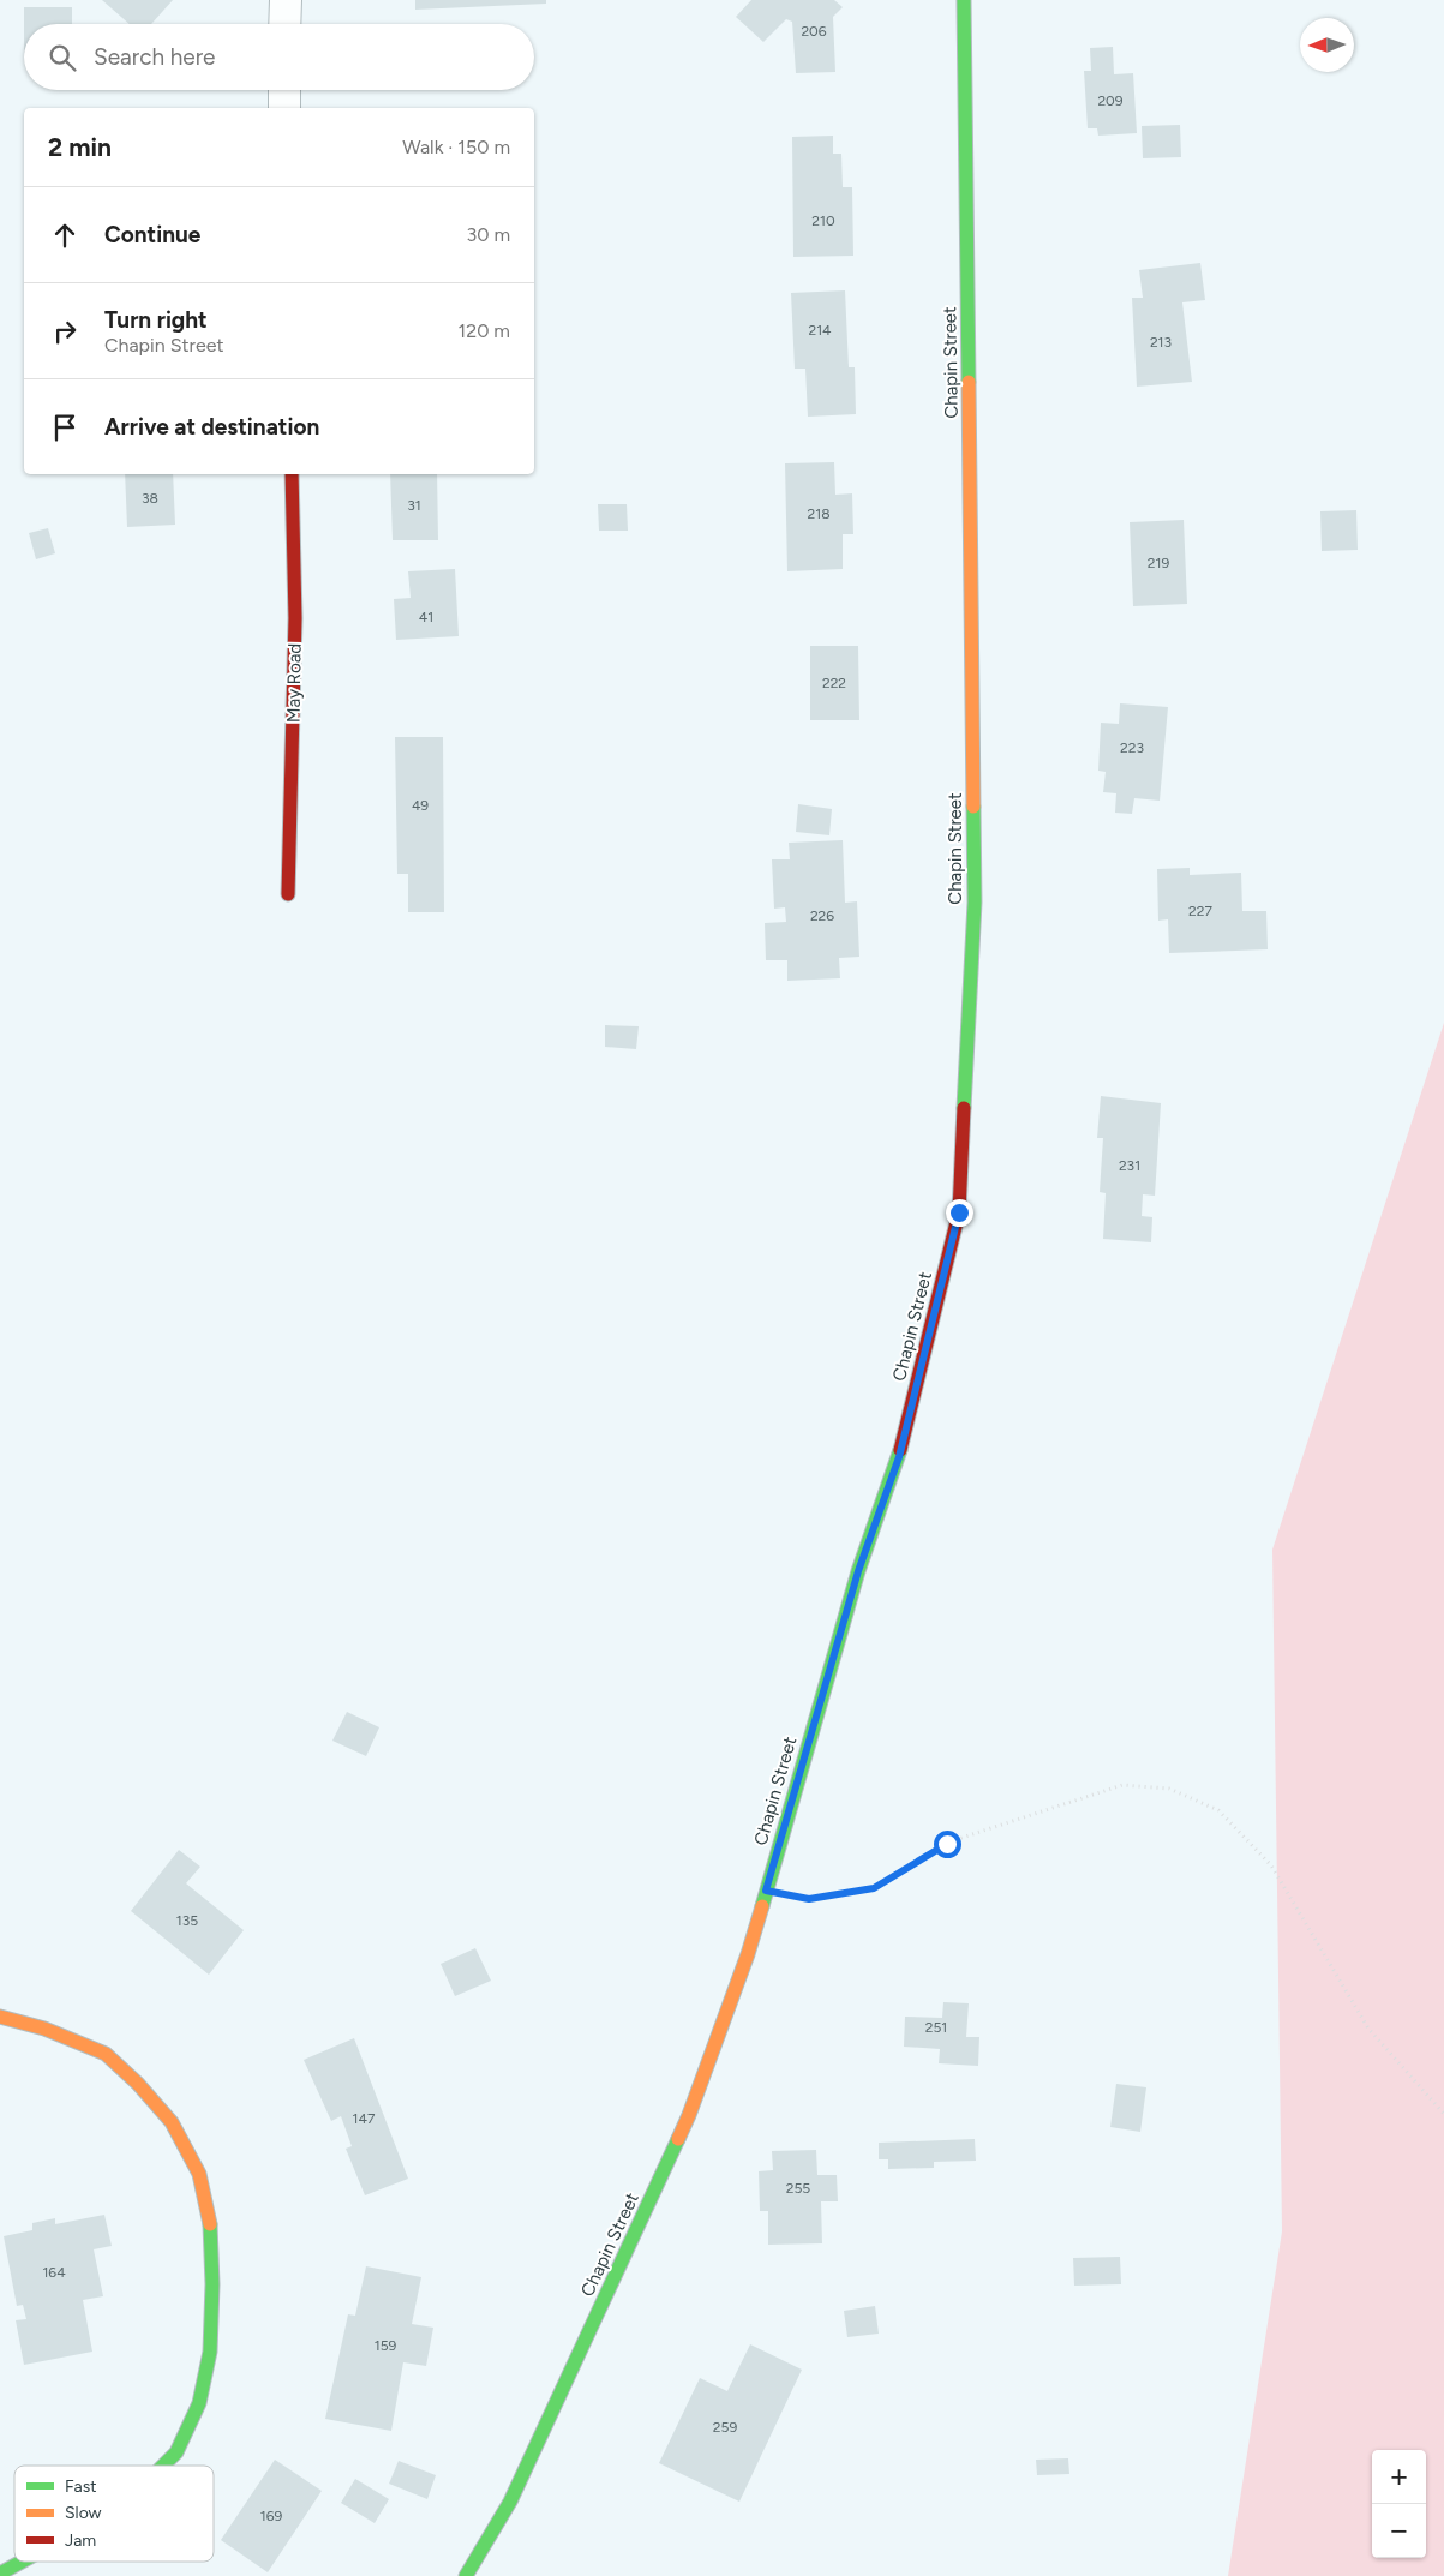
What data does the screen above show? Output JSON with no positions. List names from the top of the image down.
{
  "streets": {
    "main road": ["Chapin Street", "May Road"]
  },
  "house_numbers": [
    "206",
    "209",
    "210",
    "214",
    "213",
    "38",
    "31",
    "218",
    "219",
    "41",
    "222",
    "223",
    "49",
    "227",
    "226",
    "231",
    "135",
    "251",
    "147",
    "255",
    "164",
    "159",
    "259",
    "169"
  ],
  "legend": ["Fast", "Slow", "Jam"],
  "north": "left",
  "page": {
    "search": "Search here",
    "heading": ["2 min", "Walk · 150 m"],
    "list": [
      ["Continue", "30 m"],
      ["Turn right", "Chapin Street", "120 m"],
      "Arrive at destination"
    ],
    "map_buttons": ["+", "−"]
  }
}
